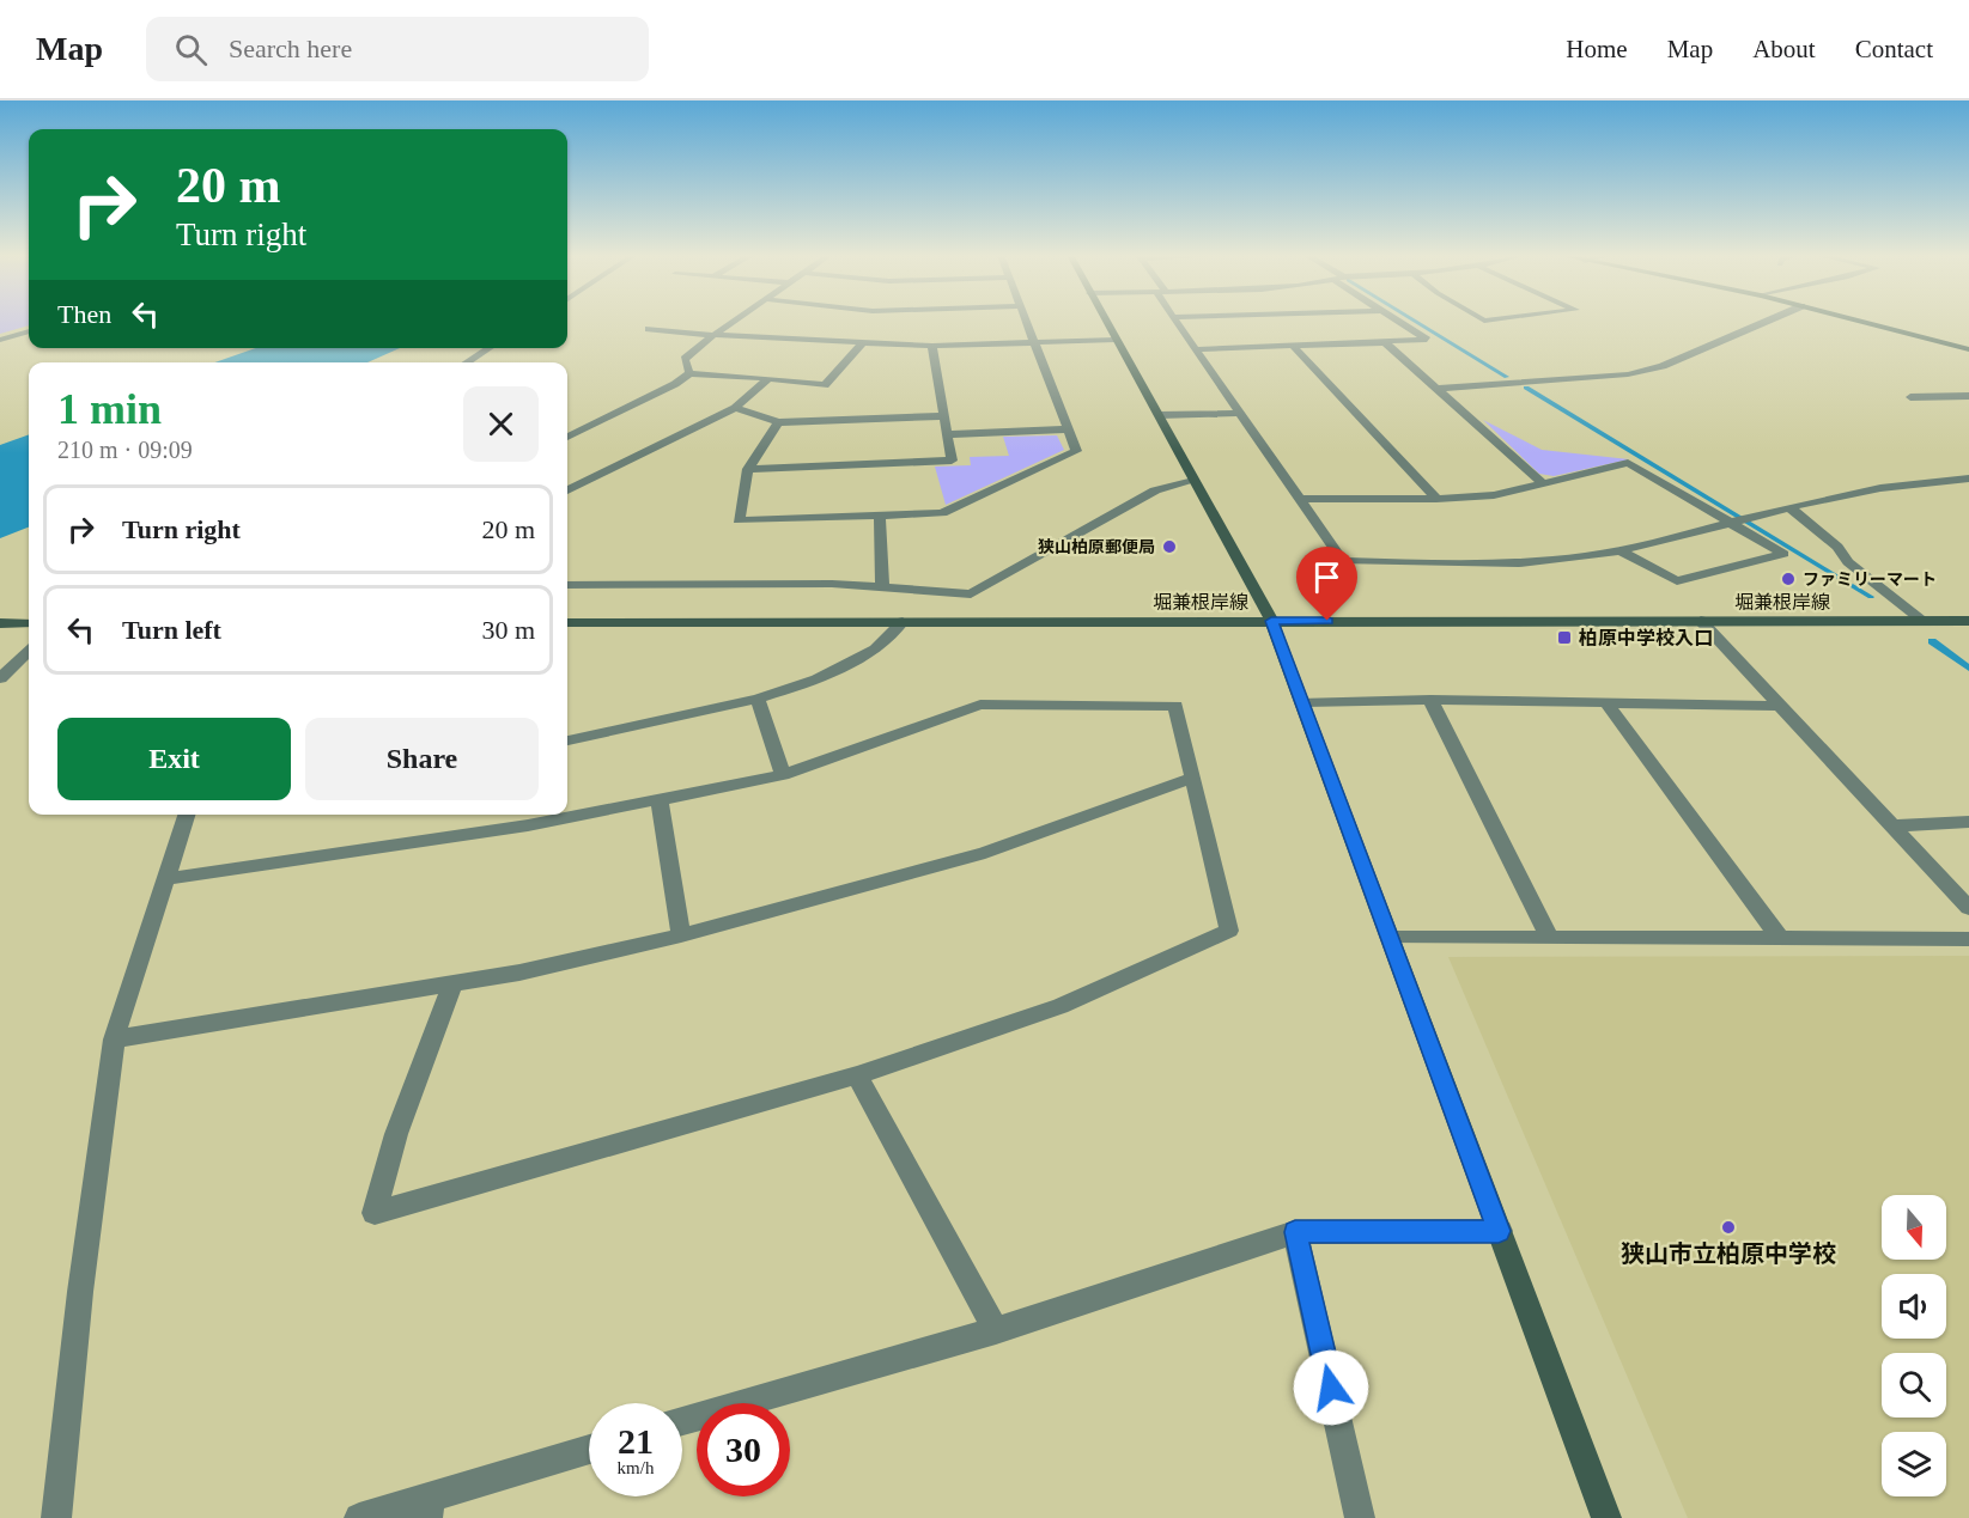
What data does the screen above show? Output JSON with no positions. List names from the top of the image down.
{
  "streets": {
    "street": ["堀兼根岸線"]
  },
  "places": {
    "other": ["狭山柏原郵便局", "ファミリーマート", "狭山市立柏原中学校"],
    "transit": ["柏原中学校入口"]
  },
  "north": "bottom",
  "page": {
    "header": "Map",
    "search": "Search here",
    "nav": [
      "Home",
      "Map",
      "About",
      "Contact"
    ],
    "turn": ["20 m", "Turn right"],
    "then": "Then",
    "heading": ["1 min", "210 m · 09:09"],
    "list": [
      {
        "name": "Turn right",
        "value": "20 m"
      },
      {
        "name": "Turn left",
        "value": "30 m"
      }
    ],
    "buttons": ["Exit", "Share"],
    "speed": "21 km/h",
    "limit": "30"
  }
}
